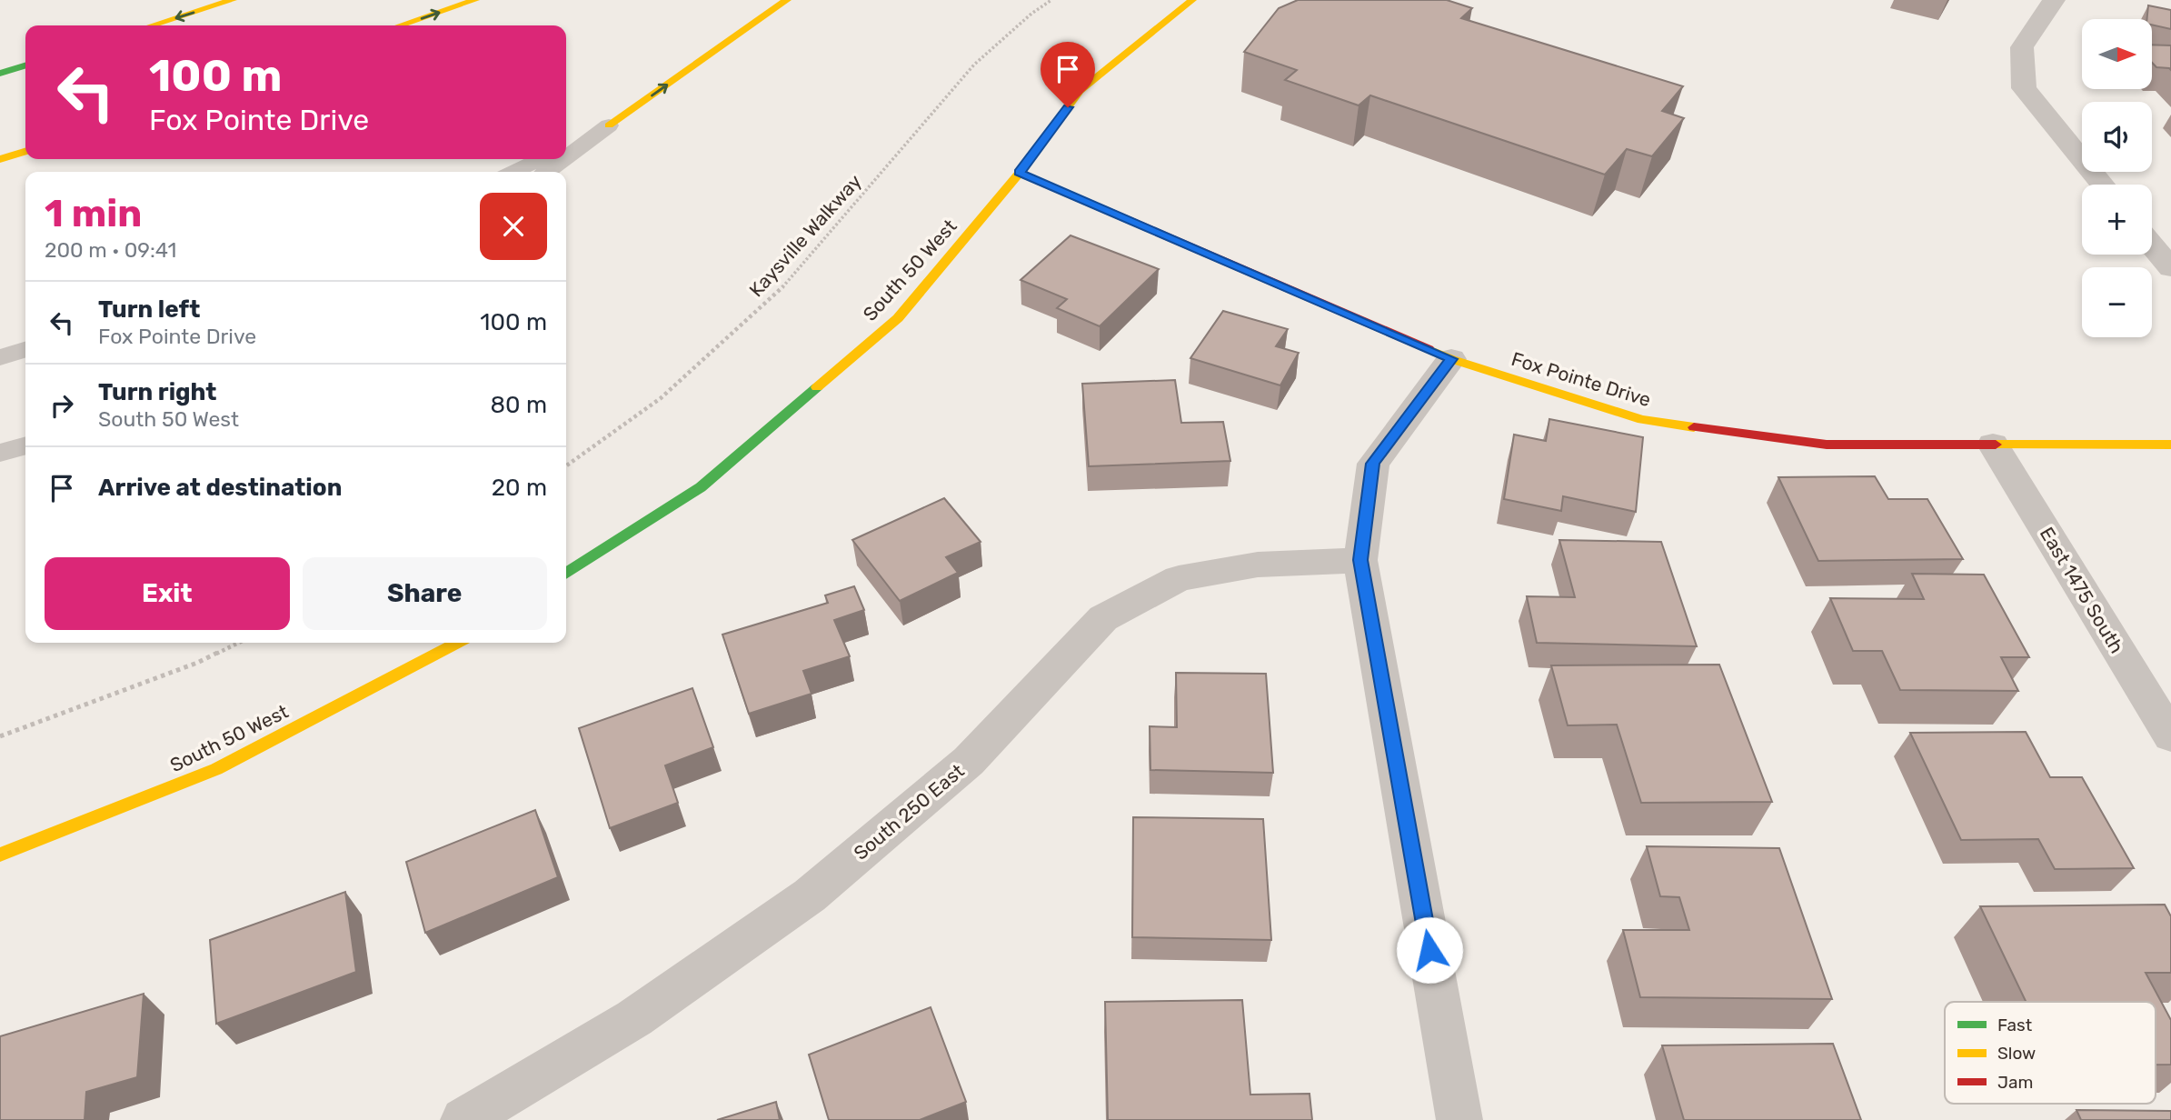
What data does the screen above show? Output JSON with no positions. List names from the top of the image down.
{
  "streets": {
    "main road": ["South 50 West", "Fox Pointe Drive"],
    "street": ["East 1475 South", "South 250 East"],
    "path": ["Kaysville Walkway"]
  },
  "crossings": [
    ["South 50 West", "Fox Pointe Drive"],
    ["Fox Pointe Drive", "East 1475 South"]
  ],
  "legend": ["Fast", "Slow", "Jam"],
  "north": "right",
  "page": {
    "map_buttons": ["+", "−"],
    "turn": ["100 m", "Fox Pointe Drive"],
    "heading": ["1 min", "200 m · 09:41"],
    "list": [
      {
        "name": "Turn left",
        "note": "Fox Pointe Drive",
        "value": "100 m"
      },
      {
        "name": "Turn right",
        "note": "South 50 West",
        "value": "80 m"
      },
      {
        "name": "Arrive at destination",
        "value": "20 m"
      }
    ],
    "buttons": ["Exit", "Share"]
  }
}
